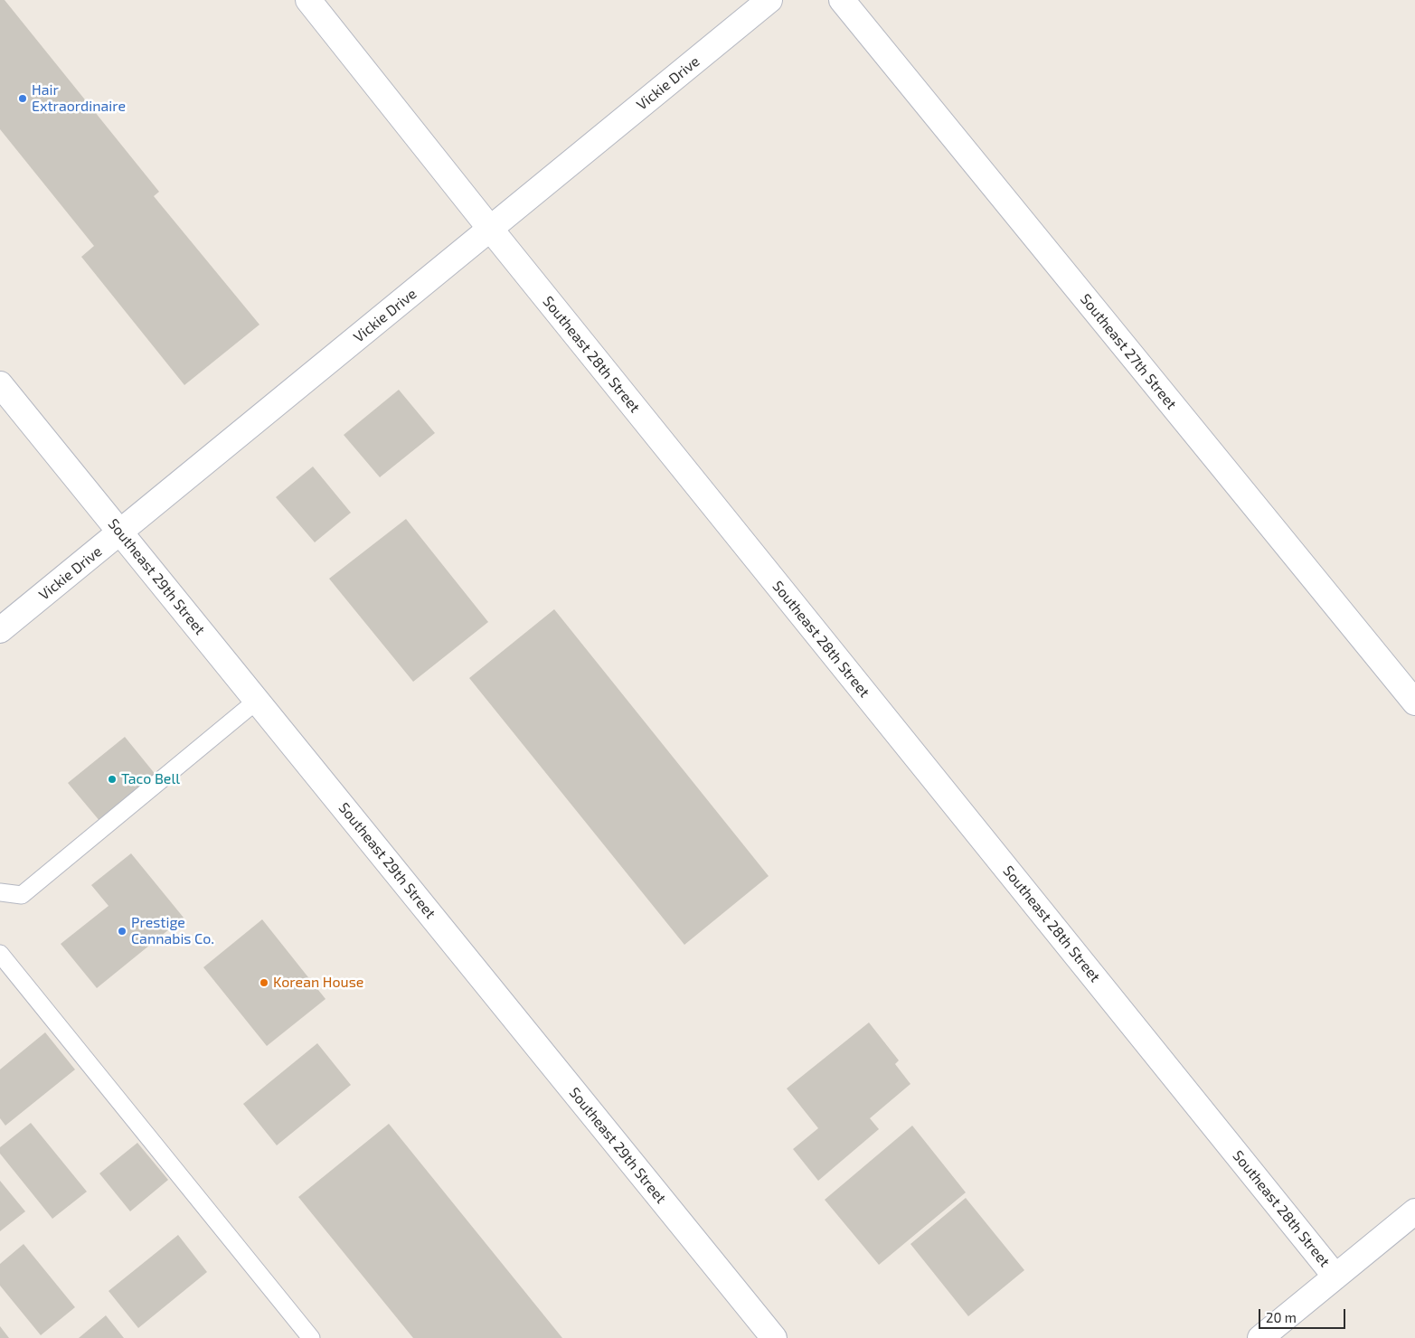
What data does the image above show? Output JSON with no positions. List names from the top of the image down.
{
  "streets": {
    "street": [
      "Vickie Drive",
      "Southeast 27th Street",
      "Southeast 28th Street",
      "Southeast 29th Street"
    ]
  },
  "crossings": [
    ["Vickie Drive", "Southeast 28th Street"],
    ["Vickie Drive", "Southeast 29th Street"]
  ],
  "places": [
    "Hair Extraordinaire",
    "Taco Bell",
    "Prestige Cannabis Co.",
    "Korean House"
  ],
  "scale_bar": "20 m"
}
